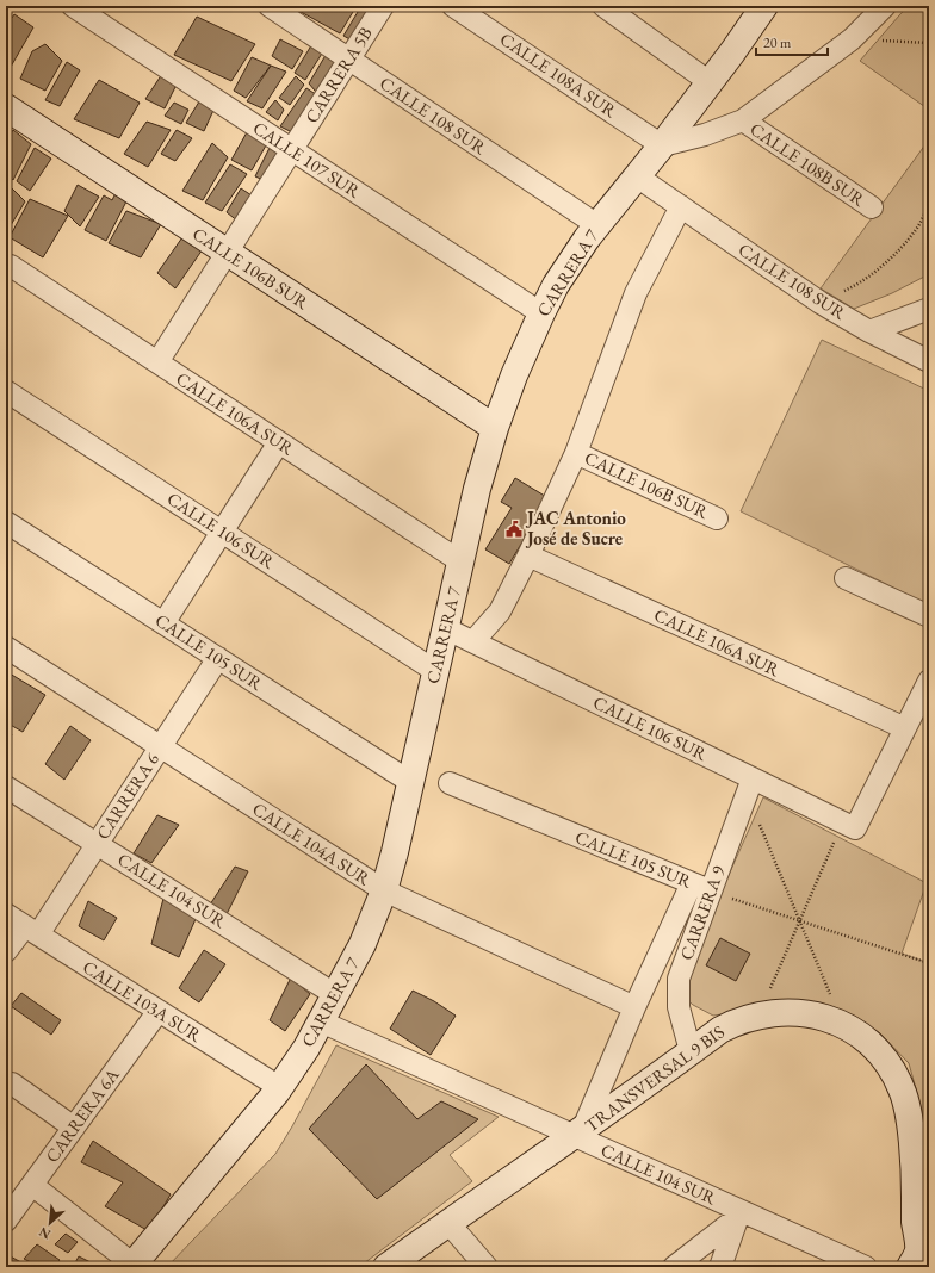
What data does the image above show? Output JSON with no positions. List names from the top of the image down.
{
  "streets": {
    "street": [
      "CARRERA 5B",
      "CALLE 108A SUR",
      "CALLE 108 SUR",
      "CALLE 107 SUR",
      "CALLE 108B SUR",
      "CALLE 106B SUR",
      "CARRERA 7",
      "CALLE 106A SUR",
      "CALLE 106 SUR",
      "CALLE 105 SUR",
      "CARRERA 6",
      "CALLE 104A SUR",
      "CALLE 104 SUR",
      "CARRERA 9",
      "CALLE 103A SUR",
      "TRANSVERSAL 9 BIS",
      "CARRERA 6A"
    ]
  },
  "crossings": [
    ["CARRERA 5B", "CALLE 108 SUR"],
    ["CARRERA 5B", "CALLE 107 SUR"],
    ["CARRERA 5B", "CALLE 106B SUR"],
    ["CARRERA 5B", "CALLE 106A SUR"],
    ["CALLE 108A SUR", "CARRERA 7"],
    ["CALLE 108 SUR", "CARRERA 7"],
    ["CALLE 107 SUR", "CARRERA 7"],
    ["CALLE 106B SUR", "CARRERA 7"],
    ["CARRERA 7", "CALLE 106A SUR"],
    ["CARRERA 7", "CALLE 106 SUR"],
    ["CARRERA 7", "CALLE 105 SUR"],
    ["CARRERA 7", "CALLE 104A SUR"],
    ["CARRERA 7", "CALLE 104 SUR"],
    ["CARRERA 7", "CALLE 103A SUR"],
    ["CALLE 106 SUR", "CARRERA 9"],
    ["CALLE 105 SUR", "CARRERA 6"],
    ["CALLE 105 SUR", "CARRERA 9"],
    ["CARRERA 6", "CALLE 104A SUR"],
    ["CARRERA 6", "CALLE 104 SUR"],
    ["CARRERA 6", "CALLE 103A SUR"],
    ["CALLE 104A SUR", "CARRERA 9"],
    ["CALLE 104 SUR", "CARRERA 9"],
    ["CALLE 104 SUR", "TRANSVERSAL 9 BIS"],
    ["CARRERA 9", "TRANSVERSAL 9 BIS"],
    ["CALLE 103A SUR", "CARRERA 6A"]
  ],
  "places": {
    "public building": ["JAC Antonio José de Sucre"]
  },
  "scale_bar": "20 m",
  "north": "bottom left"
}
